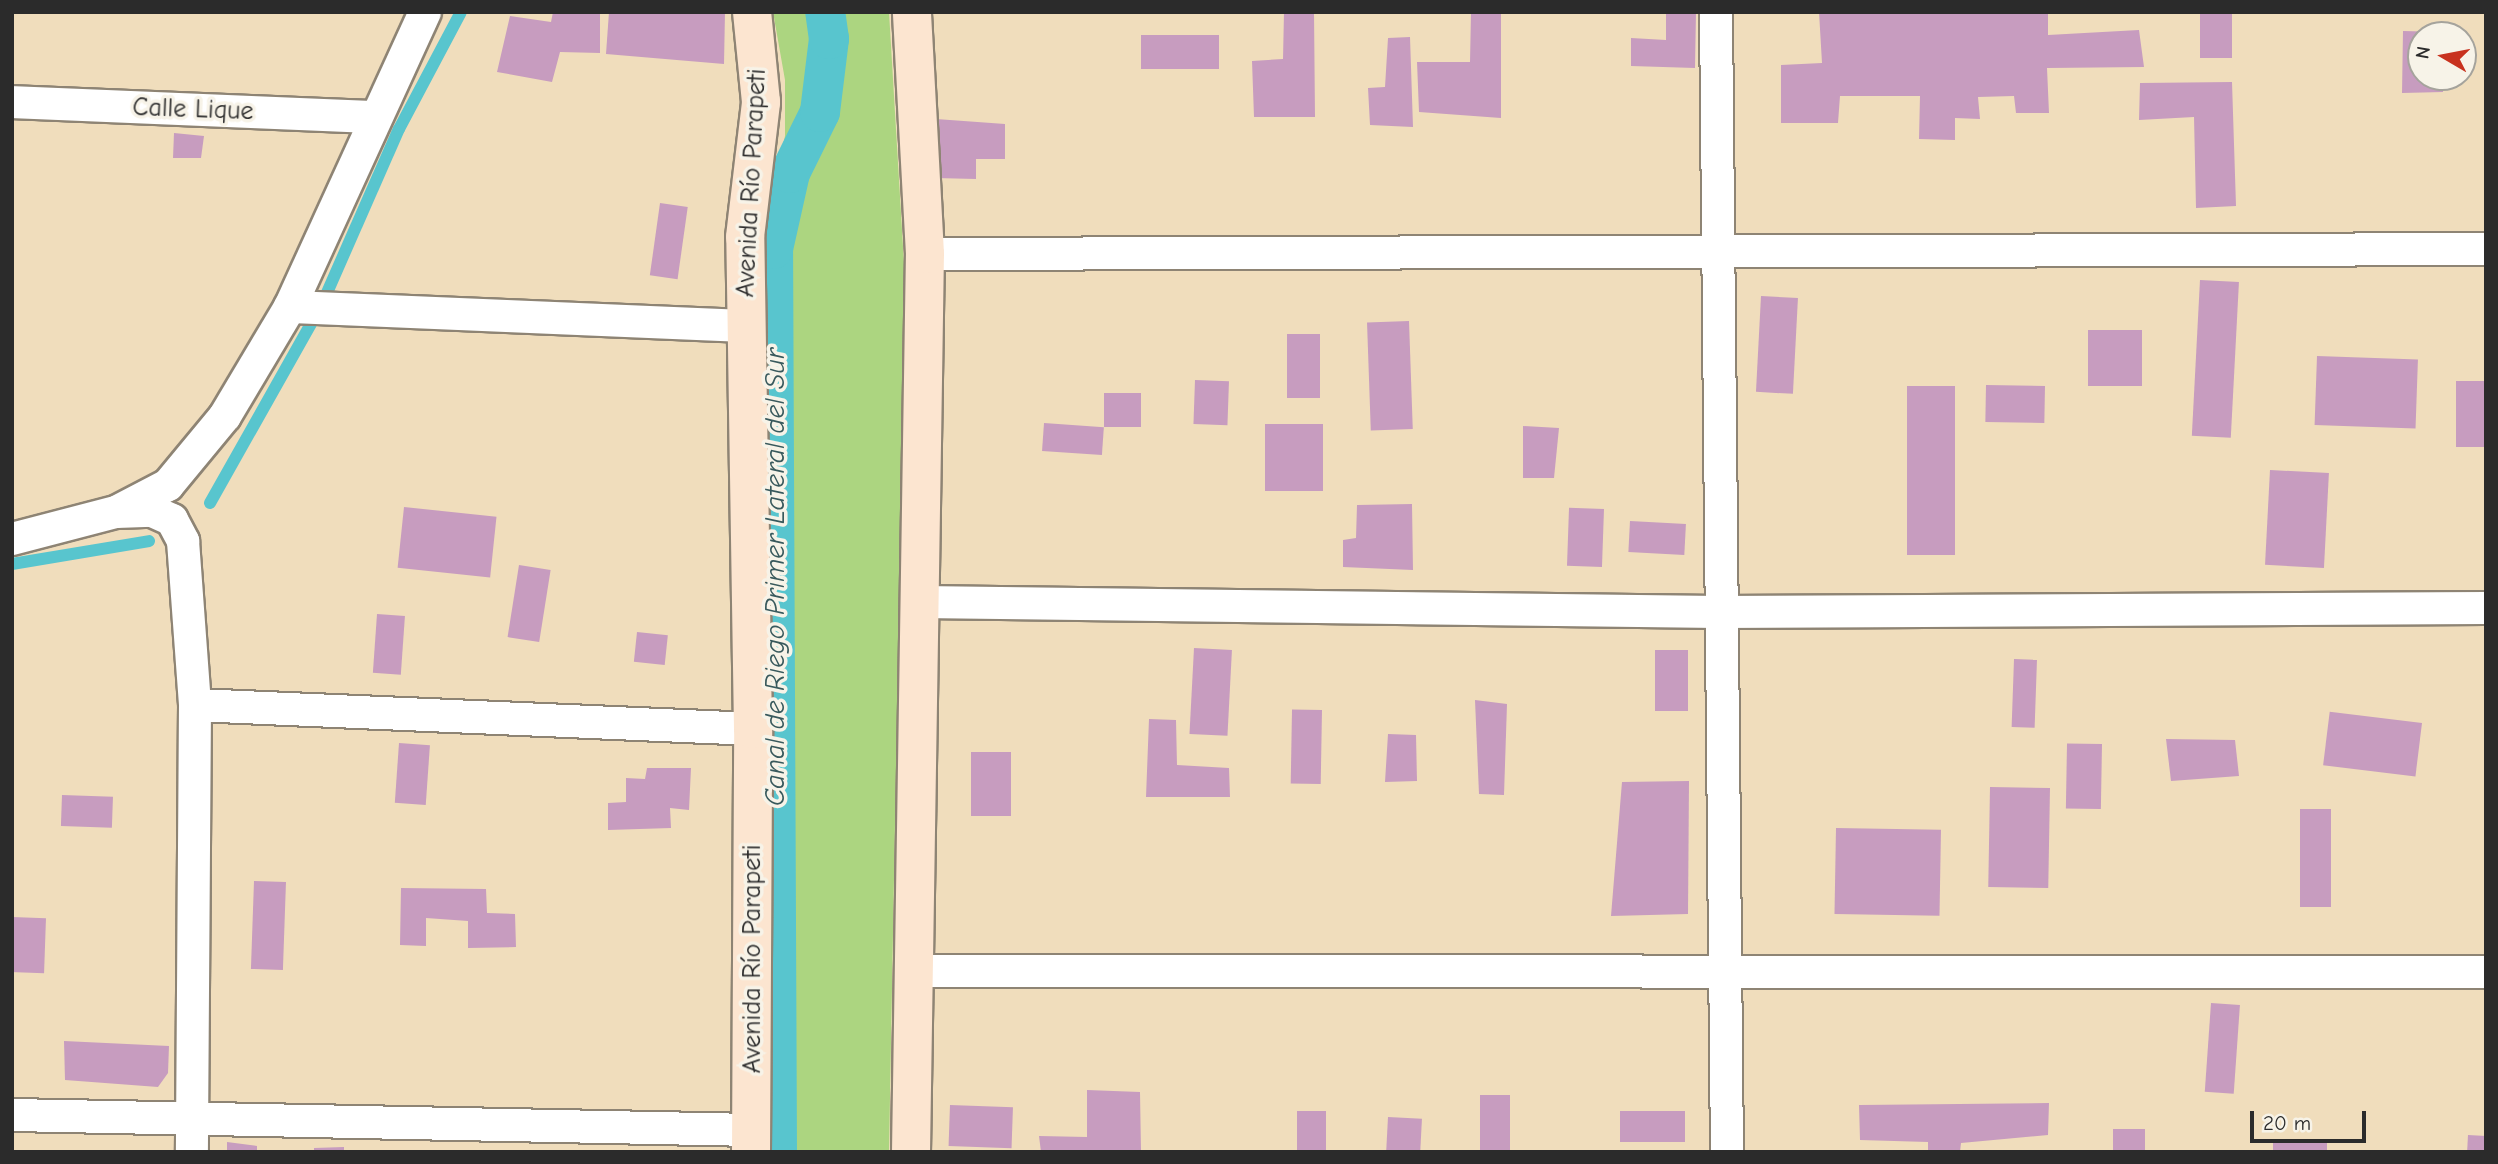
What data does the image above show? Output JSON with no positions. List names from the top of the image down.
{
  "streets": {
    "main road": ["Avenida Río Parapeti"],
    "street": ["Calle Lique"]
  },
  "water": ["Canal de Riego Primer Lateral del Sur"],
  "scale_bar": "20 m",
  "north": "left"
}
